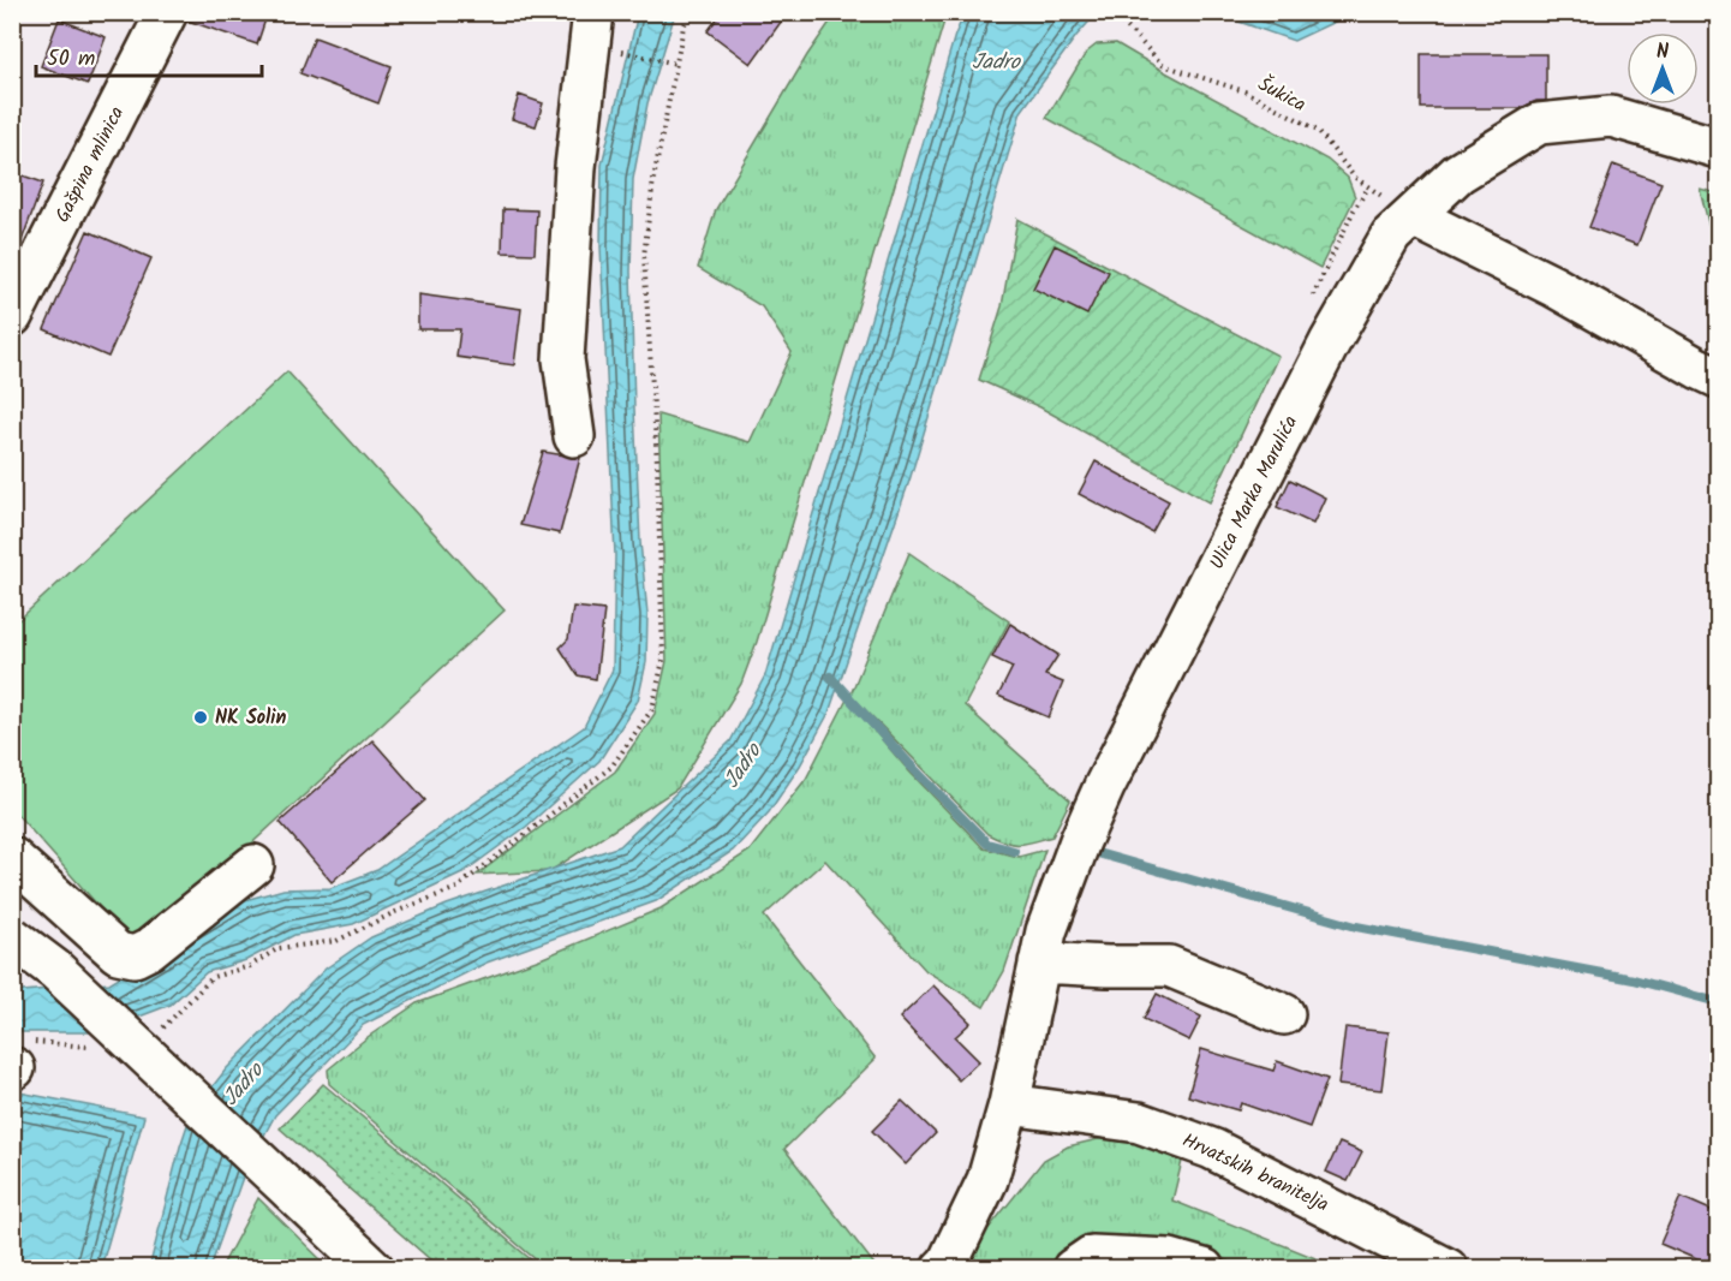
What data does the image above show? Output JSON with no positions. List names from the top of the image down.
{
  "streets": {
    "street": ["Gašpina mlinica", "Ulica Marka Marulića", "Hrvatskih branitelja"],
    "path": ["Šukica"]
  },
  "crossings": [
    ["Šukica", "Ulica Marka Marulića"],
    ["Ulica Marka Marulića", "Hrvatskih branitelja"]
  ],
  "water": ["Jadro"],
  "places": ["NK Solin"],
  "scale_bar": "50 m",
  "north": "top"
}
